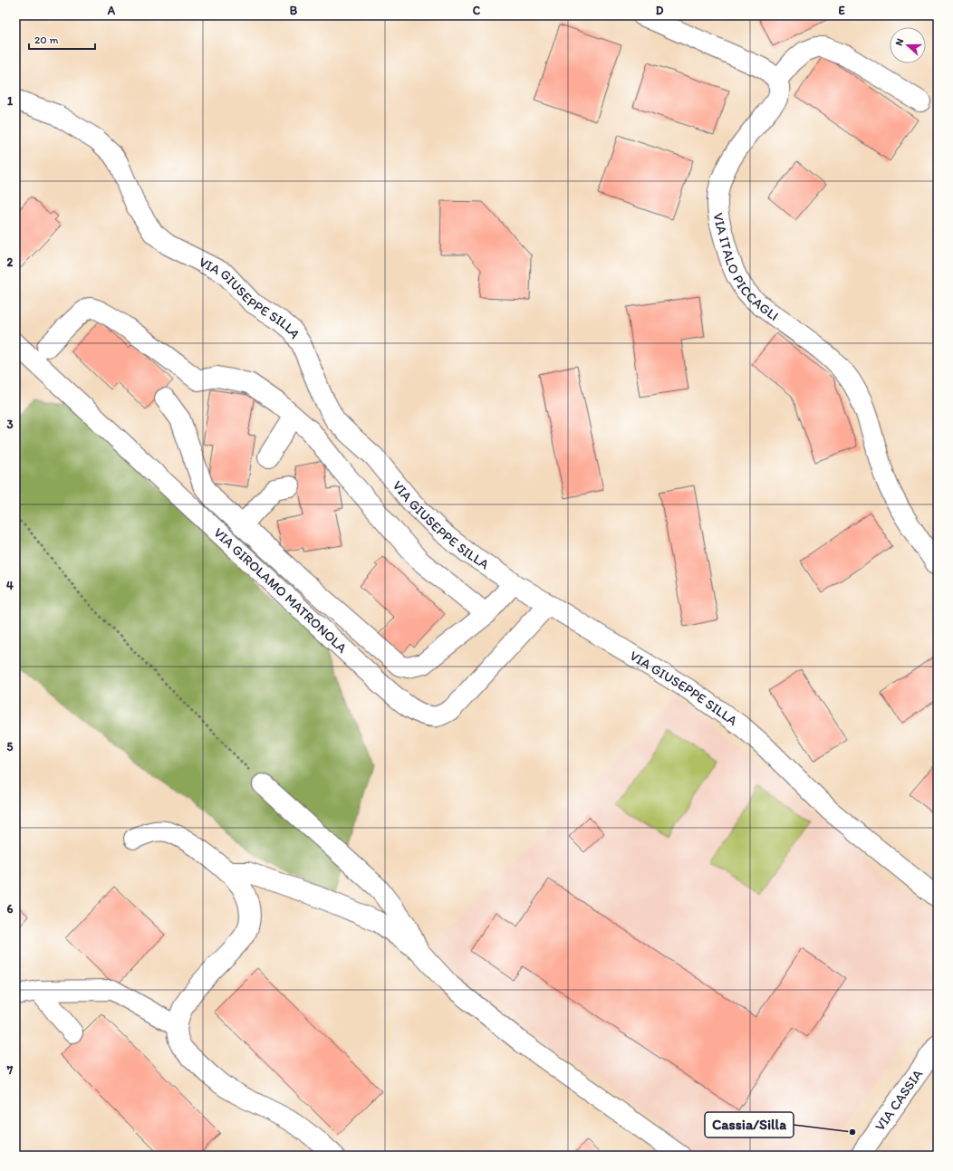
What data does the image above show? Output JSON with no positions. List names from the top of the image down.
{
  "streets": {
    "street": [
      "VIA ITALO PICCAGLI",
      "VIA GIUSEPPE SILLA",
      "VIA GIROLAMO MATRONOLA",
      "VIA CASSIA"
    ]
  },
  "crossings": [
    ["VIA GIUSEPPE SILLA", "VIA GIROLAMO MATRONOLA"]
  ],
  "places": ["Cassia/Silla"],
  "scale_bar": "20 m",
  "north": "left",
  "grid": {
    "columns": [
      "A",
      "B",
      "C",
      "D",
      "E"
    ],
    "rows": [
      "1",
      "2",
      "3",
      "4",
      "5",
      "6",
      "7"
    ]
  }
}
